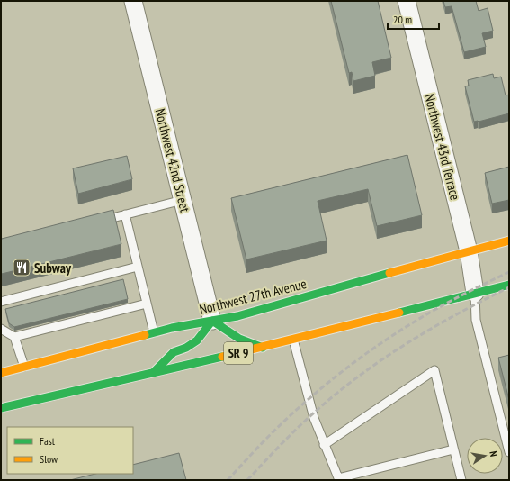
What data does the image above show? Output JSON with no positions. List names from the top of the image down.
{
  "streets": {
    "main road": ["Northwest 27th Avenue", "SR 9"],
    "street": ["Northwest 43rd Terrace", "Northwest 42nd Street"]
  },
  "crossings": [
    ["Northwest 43rd Terrace", "Northwest 27th Avenue"],
    ["Northwest 43rd Terrace", "SR 9"],
    ["Northwest 42nd Street", "Northwest 27th Avenue"]
  ],
  "places": {
    "restaurant": ["Subway"]
  },
  "legend": ["Fast", "Slow"],
  "scale_bar": "20 m",
  "north": "right"
}
